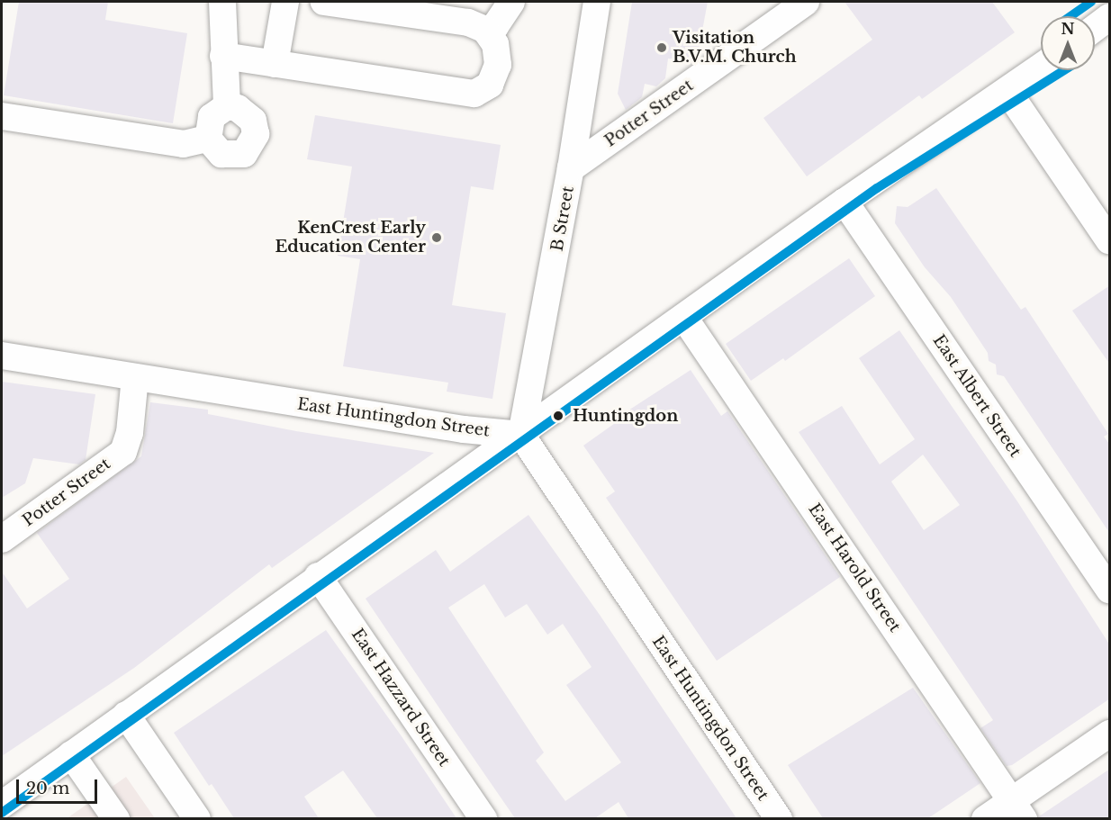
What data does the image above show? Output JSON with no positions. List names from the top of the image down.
{
  "streets": {
    "street": [
      "Potter Street",
      "B Street",
      "East Albert Street",
      "East Huntingdon Street",
      "East Harold Street",
      "East Hazzard Street"
    ]
  },
  "crossings": [
    ["Potter Street", "B Street"],
    ["Potter Street", "East Huntingdon Street"],
    ["B Street", "East Huntingdon Street"]
  ],
  "places": ["Visitation B.V.M. Church", "KenCrest Early Education Center", "Huntingdon"],
  "scale_bar": "20 m",
  "north": "top"
}
